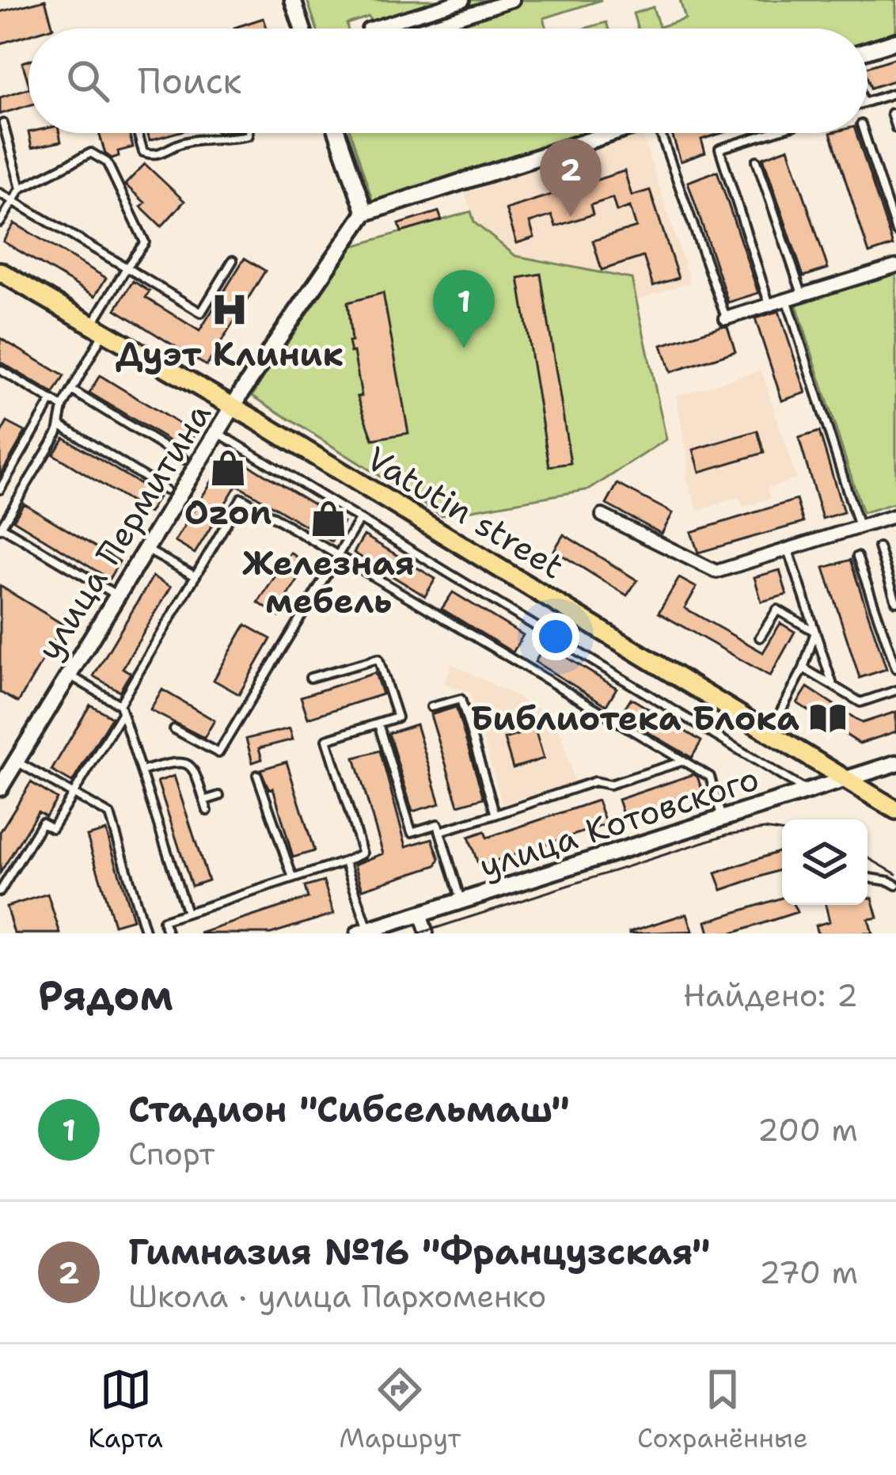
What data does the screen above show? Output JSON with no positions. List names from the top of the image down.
{
  "streets": {
    "main road": ["Vatutin street"],
    "street": ["улица Пермитина", "улица Котовского"]
  },
  "crossings": [
    ["Vatutin street", "улица Пермитина"],
    ["Vatutin street", "улица Котовского"]
  ],
  "places": {
    "hospital": ["Дуэт Клиник"],
    "shop": ["Ozon", "Железная мебель"],
    "library": ["Библиотека Блока"]
  },
  "page": {
    "search": "Поиск",
    "pins": ["2", "1"],
    "heading": ["Рядом", "Найдено: 2"],
    "list": [
      {
        "mark": "1",
        "name": "Стадион \"Сибсельмаш\"",
        "note": "Спорт",
        "value": "200 m"
      },
      {
        "mark": "2",
        "name": "Гимназия №16 \"Французская\"",
        "note": "Школа · улица Пархоменко",
        "value": "270 m"
      }
    ],
    "nav": ["Карта", "Маршрут", "Сохранённые"]
  }
}
